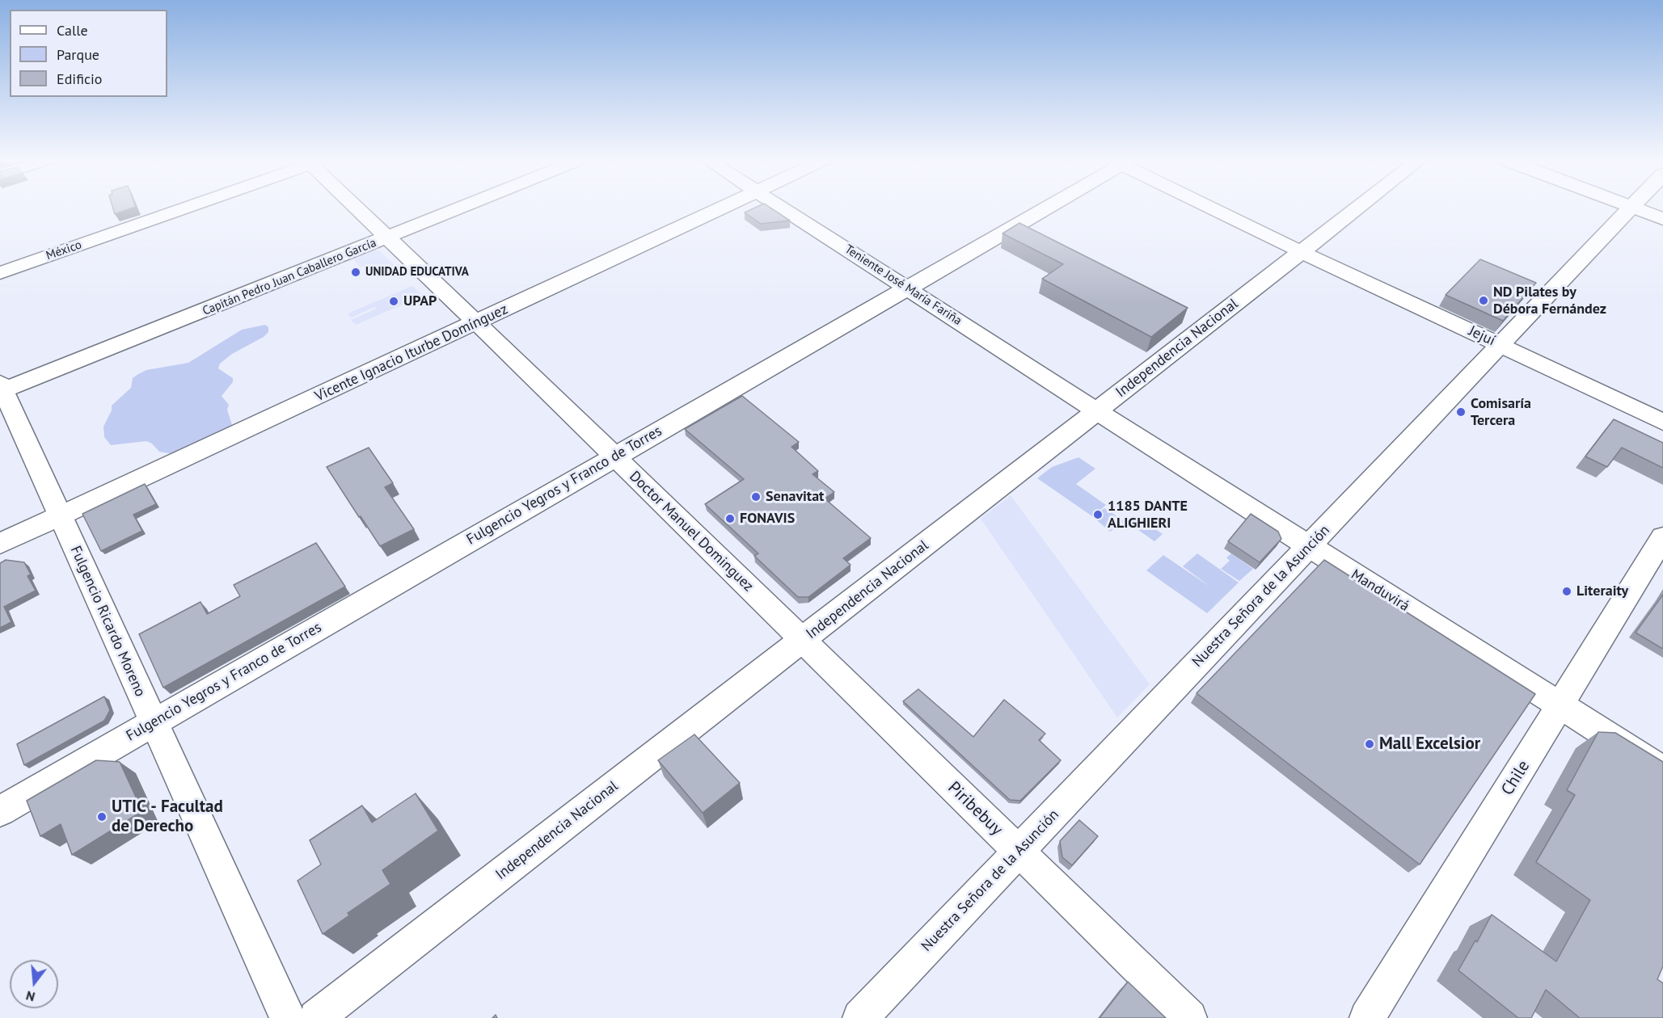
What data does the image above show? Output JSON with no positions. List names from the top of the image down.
{
  "streets": {
    "street": [
      "México",
      "Capitán Pedro Juan Caballero García",
      "Teniente José María Fariña",
      "Jejuí",
      "Independencia Nacional",
      "Vicente Ignacio Iturbe Domínguez",
      "Fulgencio Yegros y Franco de Torres",
      "Doctor Manuel Dominguez",
      "Manduvirá",
      "Nuestra Señora de la Asunción",
      "Fulgencio Ricardo Moreno",
      "Chile",
      "Piribebuy"
    ]
  },
  "crossings": [
    ["Capitán Pedro Juan Caballero García", "Doctor Manuel Dominguez"],
    ["Capitán Pedro Juan Caballero García", "Fulgencio Ricardo Moreno"],
    ["Teniente José María Fariña", "Independencia Nacional"],
    ["Teniente José María Fariña", "Fulgencio Yegros y Franco de Torres"],
    ["Teniente José María Fariña", "Manduvirá"],
    ["Jejuí", "Independencia Nacional"],
    ["Jejuí", "Nuestra Señora de la Asunción"],
    ["Independencia Nacional", "Doctor Manuel Dominguez"],
    ["Independencia Nacional", "Manduvirá"],
    ["Independencia Nacional", "Piribebuy"],
    ["Vicente Ignacio Iturbe Domínguez", "Doctor Manuel Dominguez"],
    ["Vicente Ignacio Iturbe Domínguez", "Fulgencio Ricardo Moreno"],
    ["Fulgencio Yegros y Franco de Torres", "Doctor Manuel Dominguez"],
    ["Fulgencio Yegros y Franco de Torres", "Fulgencio Ricardo Moreno"],
    ["Doctor Manuel Dominguez", "Piribebuy"],
    ["Manduvirá", "Nuestra Señora de la Asunción"],
    ["Manduvirá", "Chile"],
    ["Nuestra Señora de la Asunción", "Piribebuy"]
  ],
  "places": [
    "UNIDAD EDUCATIVA",
    "ND Pilates by Débora Fernández",
    "UPAP",
    "Comisaría Tercera",
    "Senavitat",
    "1185 DANTE ALIGHIERI",
    "FONAVIS",
    "Literaity",
    "Mall Excelsior",
    "UTIC - Facultad de Derecho"
  ],
  "legend": ["Calle", "Parque", "Edificio"],
  "north": "bottom"
}
